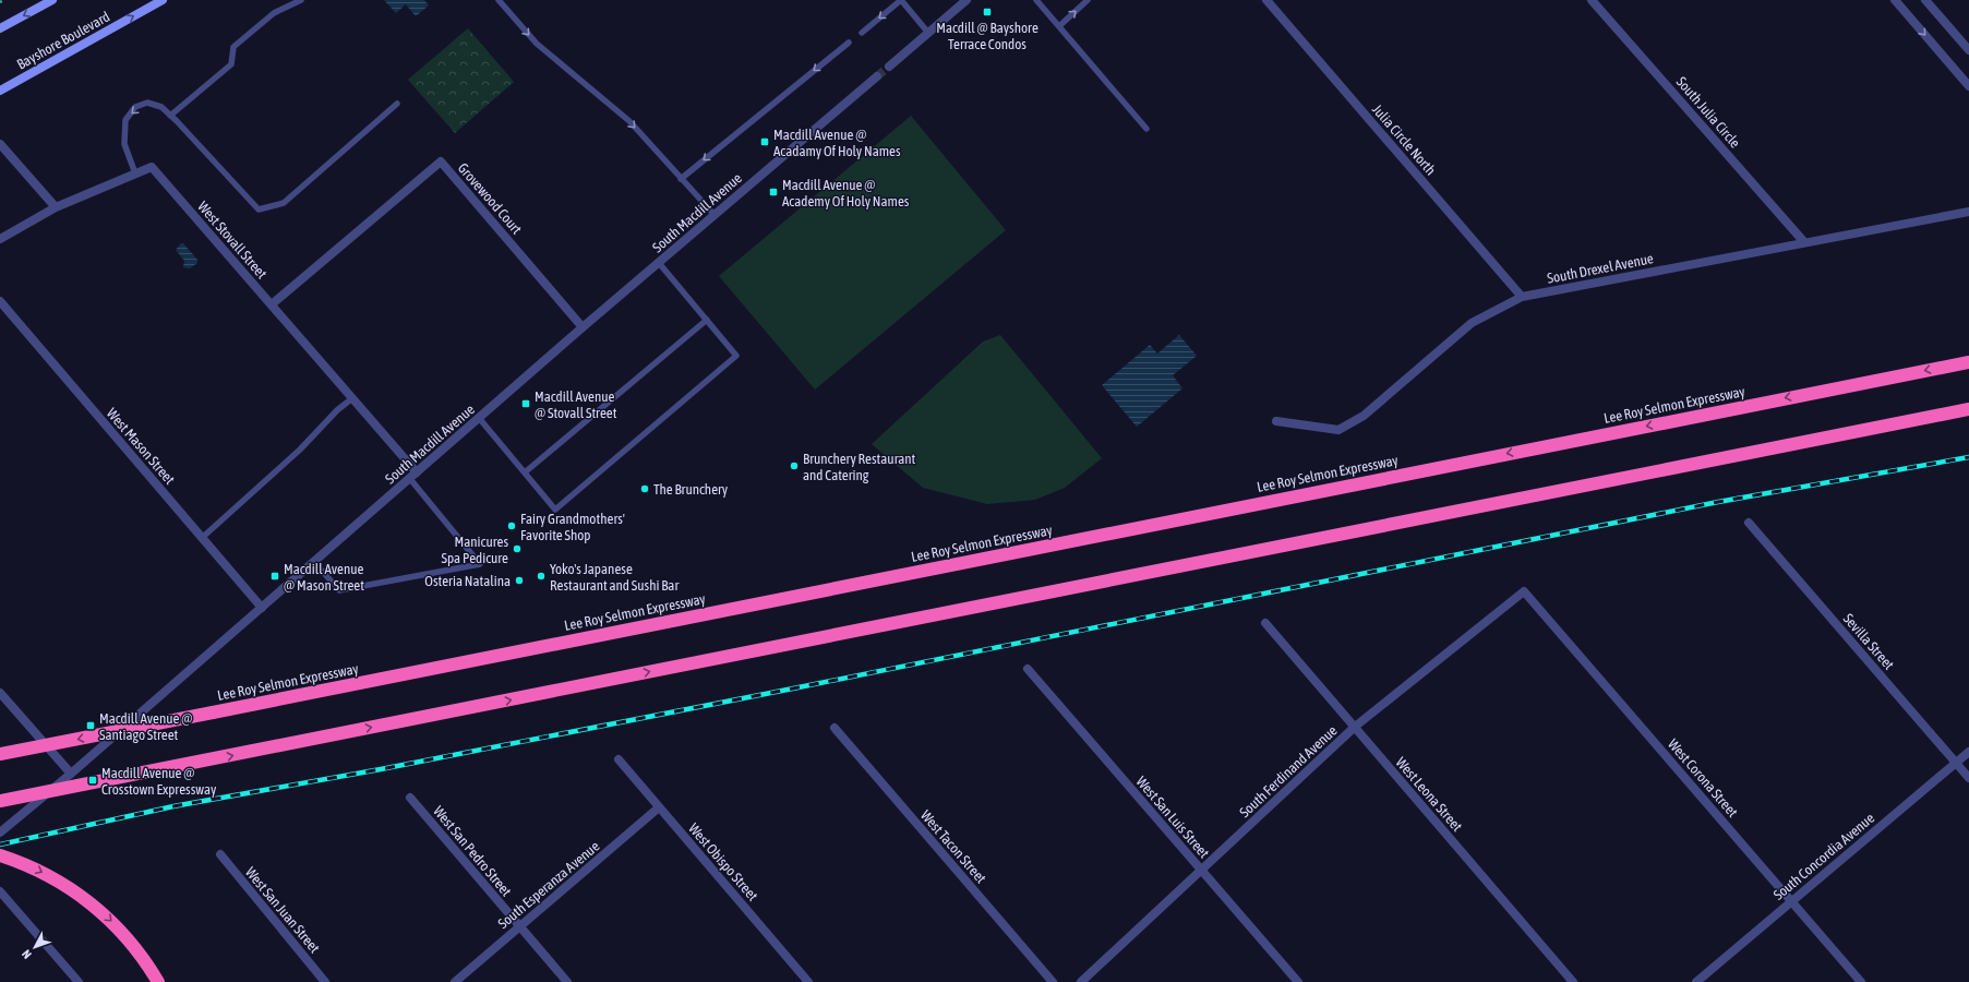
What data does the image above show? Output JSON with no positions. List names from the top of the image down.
{
  "streets": {
    "highway": ["Lee Roy Selmon Expressway"],
    "main road": ["Bayshore Boulevard"],
    "street": [
      "South Julia Circle",
      "Julia Circle North",
      "Grovewood Court",
      "South Macdill Avenue",
      "West Stovall Street",
      "South Drexel Avenue",
      "West Mason Street",
      "Sevilla Street",
      "South Ferdinand Avenue",
      "West Corona Street",
      "West Leona Street",
      "West San Luis Street",
      "West Tacon Street",
      "West San Pedro Street",
      "South Concordia Avenue",
      "West Obispo Street",
      "South Esperanza Avenue",
      "West San Juan Street"
    ]
  },
  "crossings": [
    ["South Julia Circle", "South Drexel Avenue"],
    ["Julia Circle North", "South Drexel Avenue"],
    ["Grovewood Court", "South Macdill Avenue"],
    ["Grovewood Court", "West Stovall Street"],
    ["South Macdill Avenue", "West Stovall Street"],
    ["South Macdill Avenue", "West Mason Street"],
    ["Sevilla Street", "South Concordia Avenue"],
    ["South Ferdinand Avenue", "West Corona Street"],
    ["South Ferdinand Avenue", "West Leona Street"],
    ["South Ferdinand Avenue", "West San Luis Street"],
    ["West Corona Street", "South Concordia Avenue"],
    ["West San Pedro Street", "South Esperanza Avenue"],
    ["West Obispo Street", "South Esperanza Avenue"]
  ],
  "places": {
    "transit": [
      "Macdill @ Bayshore Terrace Condos",
      "Macdill Avenue @ Acadamy Of Holy Names",
      "Macdill Avenue @ Academy Of Holy Names",
      "Macdill Avenue @ Stovall Street",
      "Macdill Avenue @ Mason Street",
      "Macdill Avenue @ Santiago Street",
      "Macdill Avenue @ Crosstown Expressway"
    ],
    "other": [
      "Brunchery Restaurant and Catering",
      "The Brunchery",
      "Fairy Grandmothers' Favorite Shop",
      "Manicures Spa Pedicure",
      "Yoko's Japanese Restaurant and Sushi Bar",
      "Osteria Natalina"
    ]
  },
  "north": "bottom left"
}
